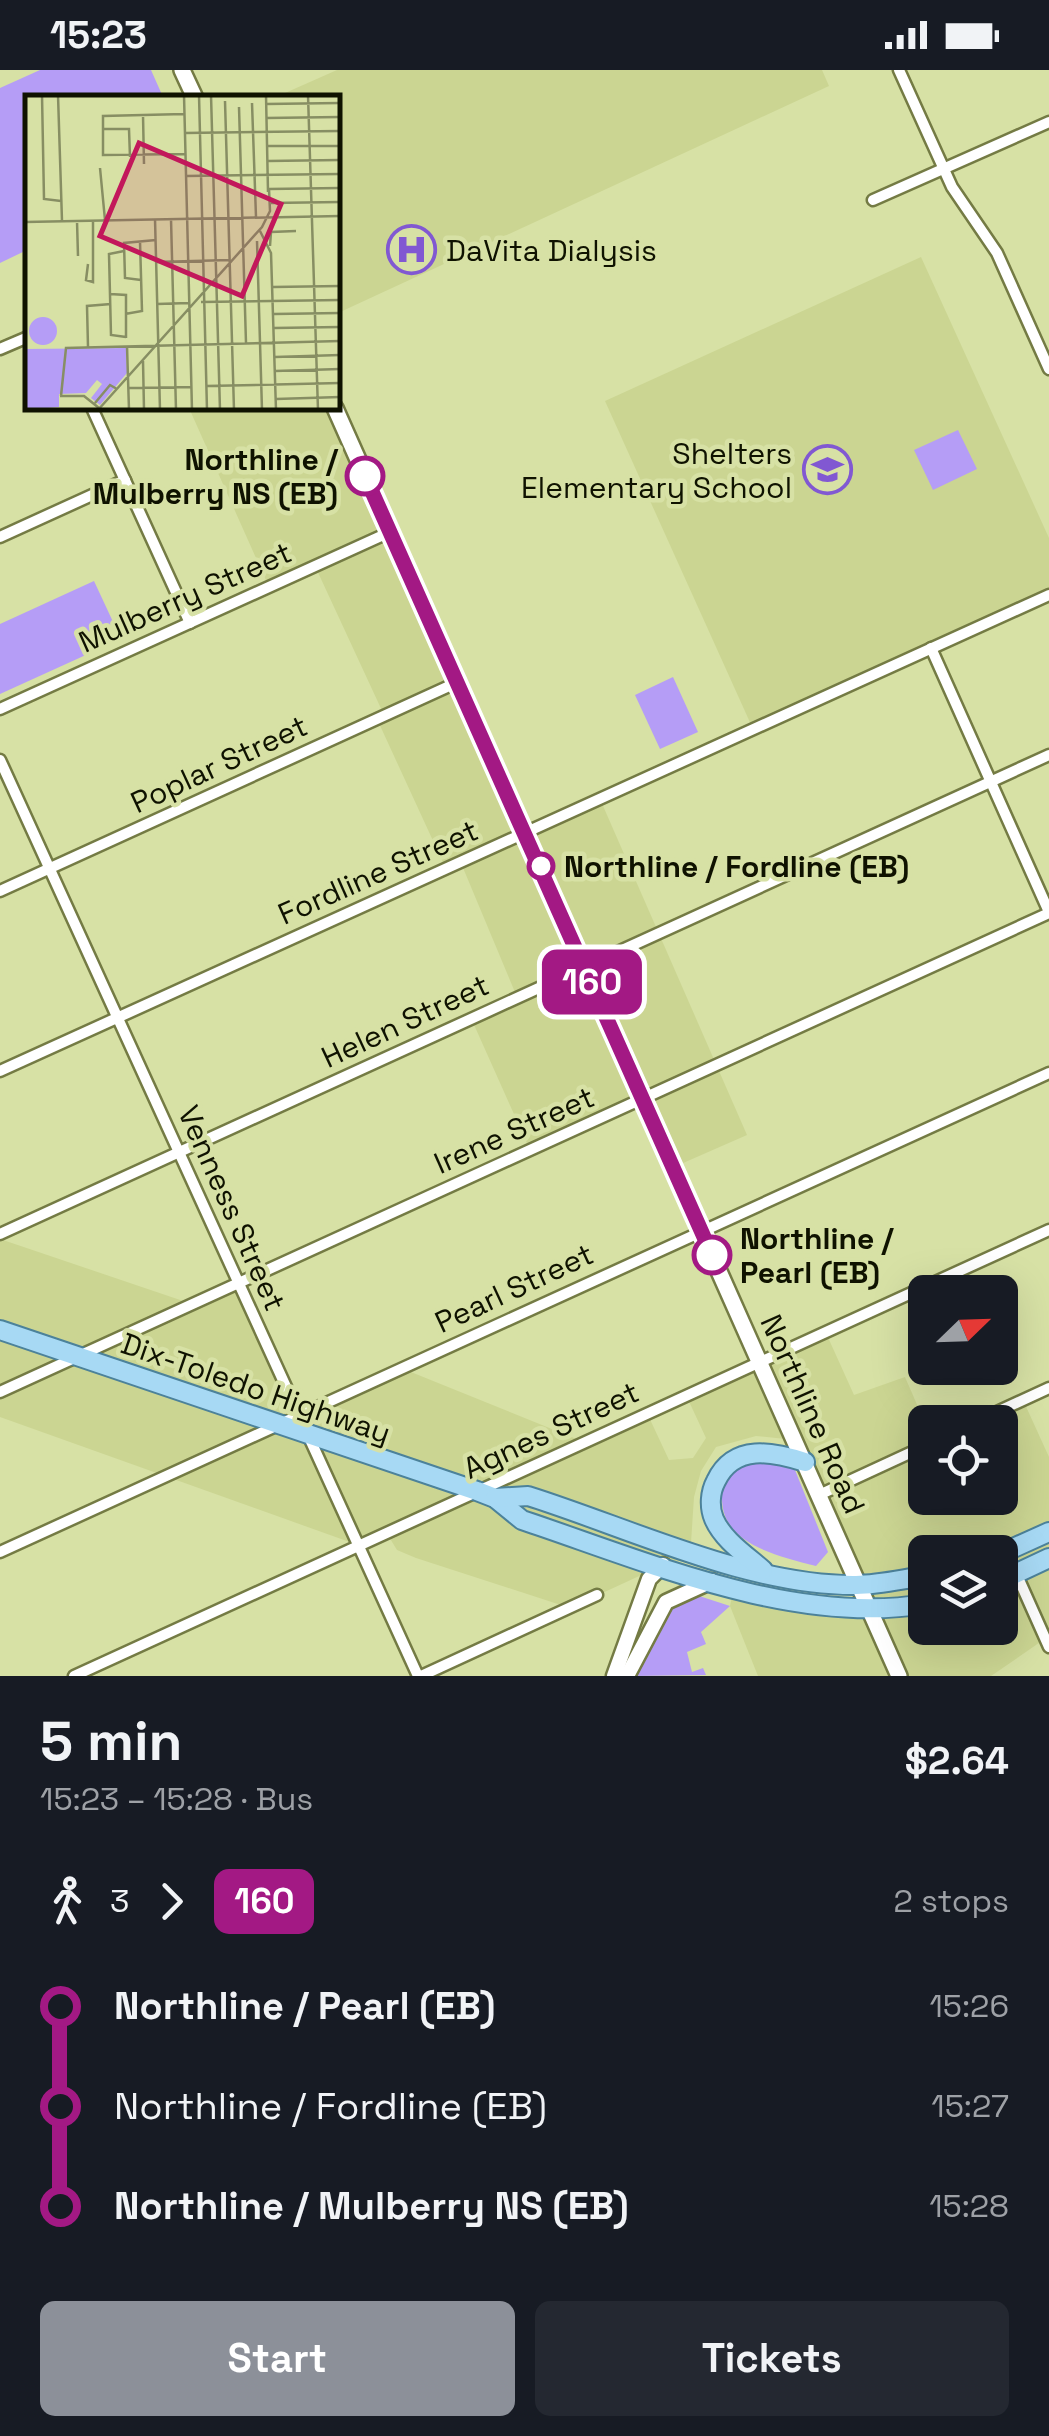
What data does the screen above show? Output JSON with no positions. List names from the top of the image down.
{
  "streets": {
    "main road": ["Dix-Toledo Highway", "Northline Road"],
    "street": [
      "Mulberry Street",
      "Poplar Street",
      "Fordline Street",
      "Helen Street",
      "Irene Street",
      "Venness Street",
      "Pearl Street",
      "Agnes Street"
    ]
  },
  "crossings": [
    ["Mulberry Street", "Northline Road"],
    ["Poplar Street", "Venness Street"],
    ["Poplar Street", "Northline Road"],
    ["Fordline Street", "Venness Street"],
    ["Fordline Street", "Northline Road"],
    ["Helen Street", "Venness Street"],
    ["Helen Street", "Northline Road"],
    ["Irene Street", "Venness Street"],
    ["Irene Street", "Dix-Toledo Highway"],
    ["Irene Street", "Northline Road"],
    ["Venness Street", "Pearl Street"],
    ["Venness Street", "Dix-Toledo Highway"],
    ["Venness Street", "Agnes Street"],
    ["Pearl Street", "Dix-Toledo Highway"],
    ["Pearl Street", "Northline Road"],
    ["Dix-Toledo Highway", "Northline Road"],
    ["Dix-Toledo Highway", "Agnes Street"],
    ["Northline Road", "Agnes Street"]
  ],
  "places": {
    "hospital": ["DaVita Dialysis"],
    "school or university": ["Shelters Elementary School"],
    "other": ["Northline / Mulberry NS (EB)", "Northline / Fordline (EB)", "Northline / Pearl (EB)"]
  },
  "lines": ["bus line 160"],
  "north": "top right",
  "page": {
    "status": "15:23",
    "on_map": "160",
    "heading": ["5 min", "15:23 – 15:28 · Bus", "$2.64"],
    "legs": ["3", "160", "2 stops"],
    "list": [
      {
        "name": "Northline / Pearl (EB)",
        "value": "15:26"
      },
      {
        "name": "Northline / Fordline (EB)",
        "value": "15:27"
      },
      {
        "name": "Northline / Mulberry NS (EB)",
        "value": "15:28"
      }
    ],
    "buttons": ["Start", "Tickets"]
  }
}
